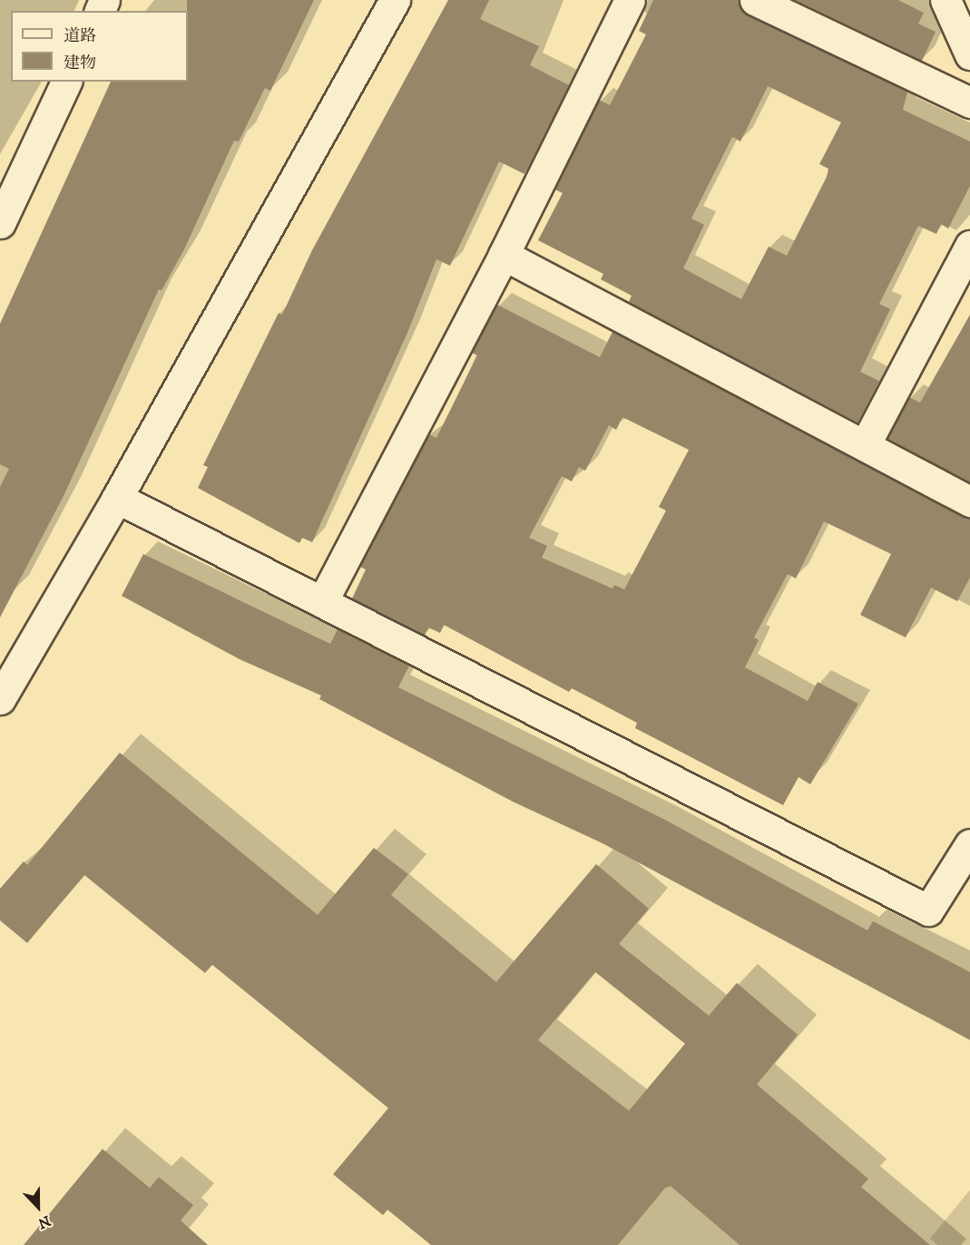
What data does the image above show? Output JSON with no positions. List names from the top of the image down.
{
  "legend": ["道路", "建物"],
  "north": "bottom"
}
